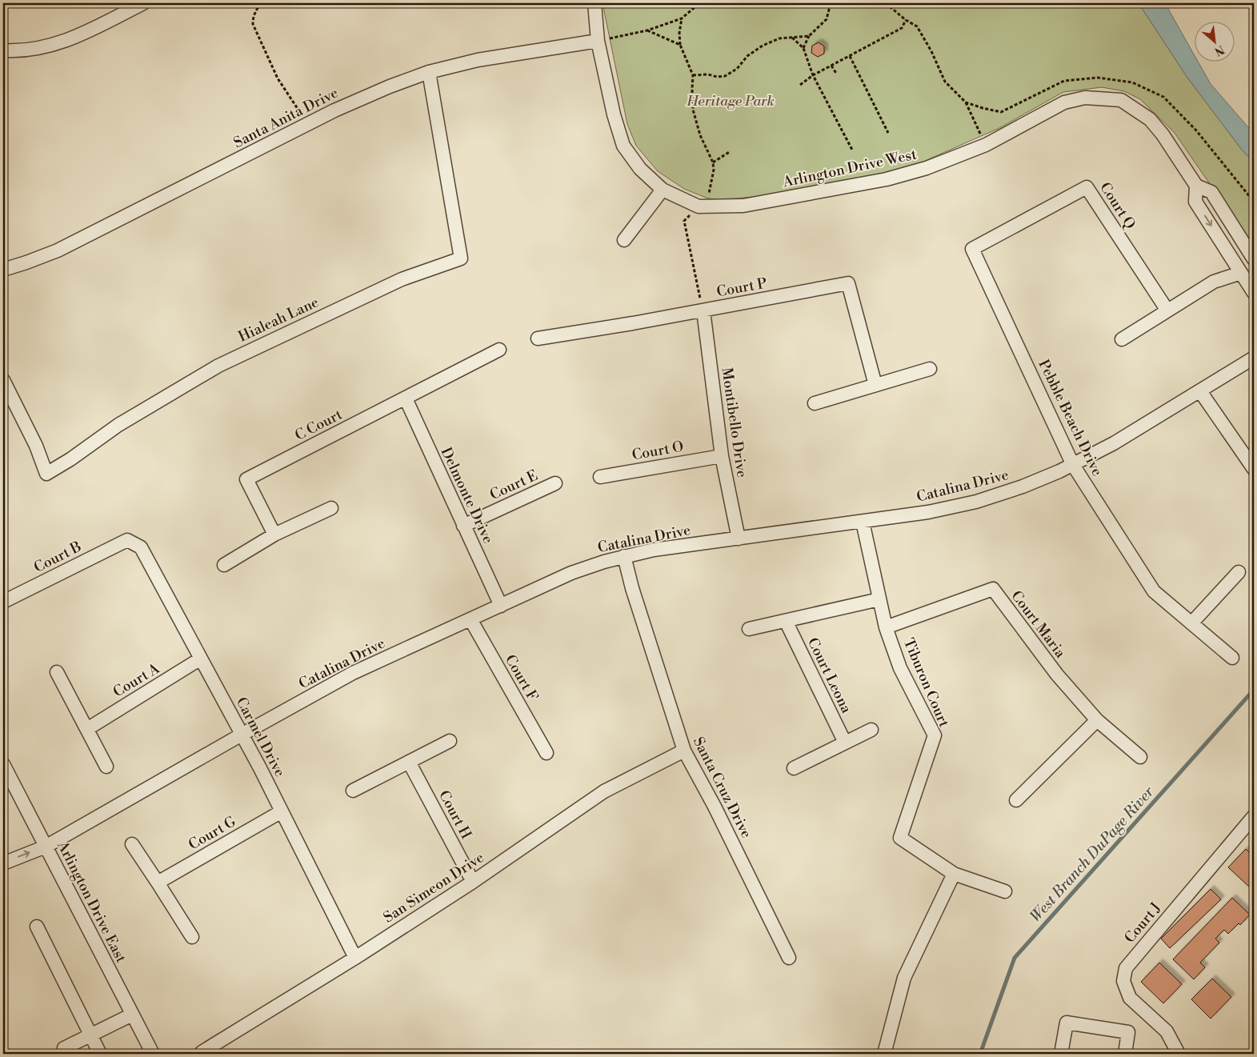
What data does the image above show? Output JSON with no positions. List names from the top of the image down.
{
  "streets": {
    "street": [
      "Santa Anita Drive",
      "Arlington Drive West",
      "Court Q",
      "Court P",
      "Hialeah Lane",
      "Pebble Beach Drive",
      "Montibello Drive",
      "C Court",
      "Court O",
      "Court E",
      "Catalina Drive",
      "Delmonte Drive",
      "Court B",
      "Court Maria",
      "Court Leona",
      "Court F",
      "Court A",
      "Tiburon Court",
      "Carmel Drive",
      "Santa Cruz Drive",
      "Court H",
      "Court G",
      "San Simeon Drive",
      "Arlington Drive East",
      "Court J"
    ]
  },
  "crossings": [
    ["Santa Anita Drive", "Arlington Drive West"],
    ["Santa Anita Drive", "Hialeah Lane"],
    ["Court Q", "Pebble Beach Drive"],
    ["Court P", "Montibello Drive"],
    ["Pebble Beach Drive", "Catalina Drive"],
    ["Montibello Drive", "Court O"],
    ["Montibello Drive", "Catalina Drive"],
    ["C Court", "Delmonte Drive"],
    ["Court E", "Delmonte Drive"],
    ["Catalina Drive", "Delmonte Drive"],
    ["Catalina Drive", "Court F"],
    ["Catalina Drive", "Tiburon Court"],
    ["Catalina Drive", "Carmel Drive"],
    ["Catalina Drive", "Santa Cruz Drive"],
    ["Catalina Drive", "Arlington Drive East"],
    ["Court B", "Carmel Drive"],
    ["Court Maria", "Tiburon Court"],
    ["Court Leona", "Tiburon Court"],
    ["Court A", "Carmel Drive"],
    ["Carmel Drive", "Court G"],
    ["Carmel Drive", "San Simeon Drive"],
    ["Santa Cruz Drive", "San Simeon Drive"],
    ["Court H", "San Simeon Drive"]
  ],
  "water": ["West Branch DuPage River"],
  "parks": ["Heritage Park"],
  "north": "bottom right"
}
